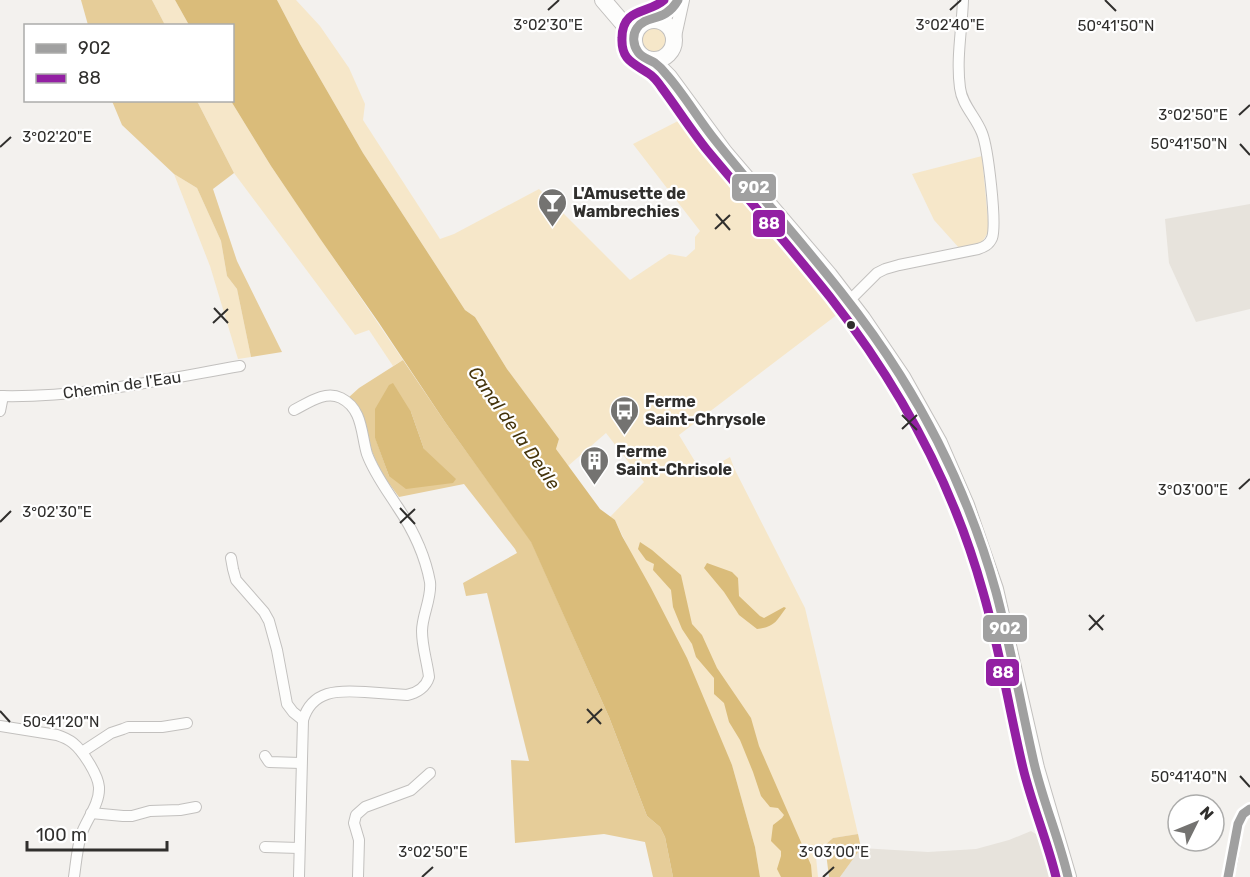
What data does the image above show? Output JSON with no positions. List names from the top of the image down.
{
  "streets": {
    "street": ["Chemin de l'Eau"]
  },
  "water": ["Canal de la Deûle"],
  "places": {
    "bar": ["L'Amusette de Wambrechies"],
    "bus stop": ["Ferme Saint-Chrysole"],
    "building": ["Ferme Saint-Chrisole"]
  },
  "lines": ["transit line 902", "transit line 88"],
  "legend": ["902", "88"],
  "scale_bar": "100 m",
  "north": "top right",
  "coordinates": [
    "3°02'30\"E",
    "3°02'40\"E",
    "50°41'50\"N",
    "3°02'50\"E",
    "3°02'20\"E",
    "3°03'00\"E",
    "50°41'20\"N",
    "50°41'40\"N"
  ]
}
